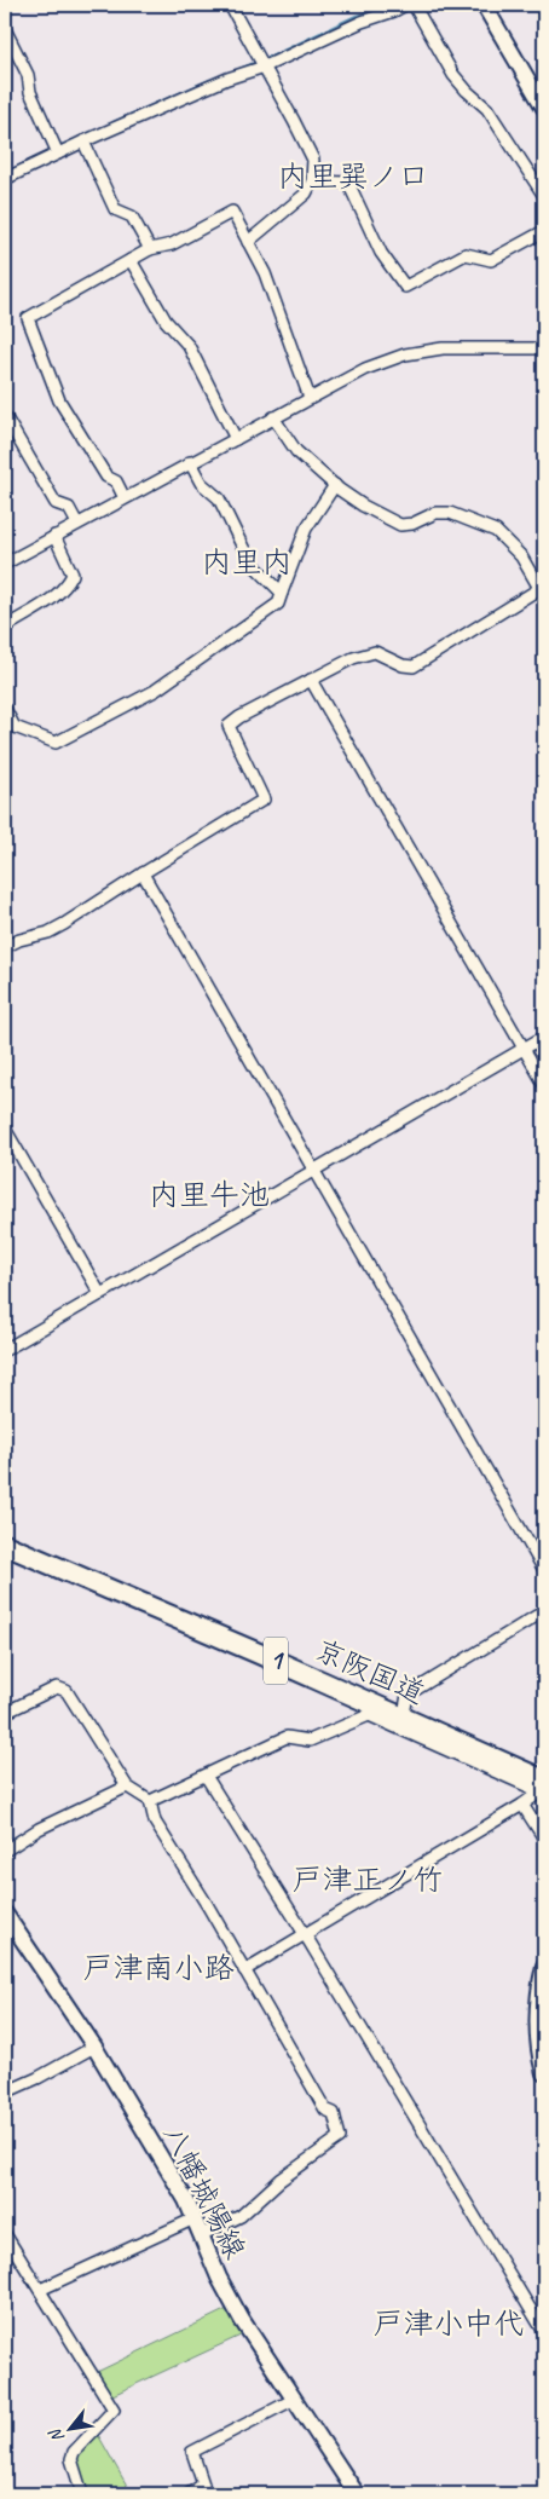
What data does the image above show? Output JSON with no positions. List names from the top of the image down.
{
  "streets": {
    "highway": ["1", "京阪国道"],
    "main road": ["八幡城陽線"]
  },
  "districts": [
    "内里巽ノ口",
    "内里内",
    "内里牛池",
    "戸津正ノ竹",
    "戸津南小路",
    "戸津小中代"
  ],
  "north": "bottom left"
}
